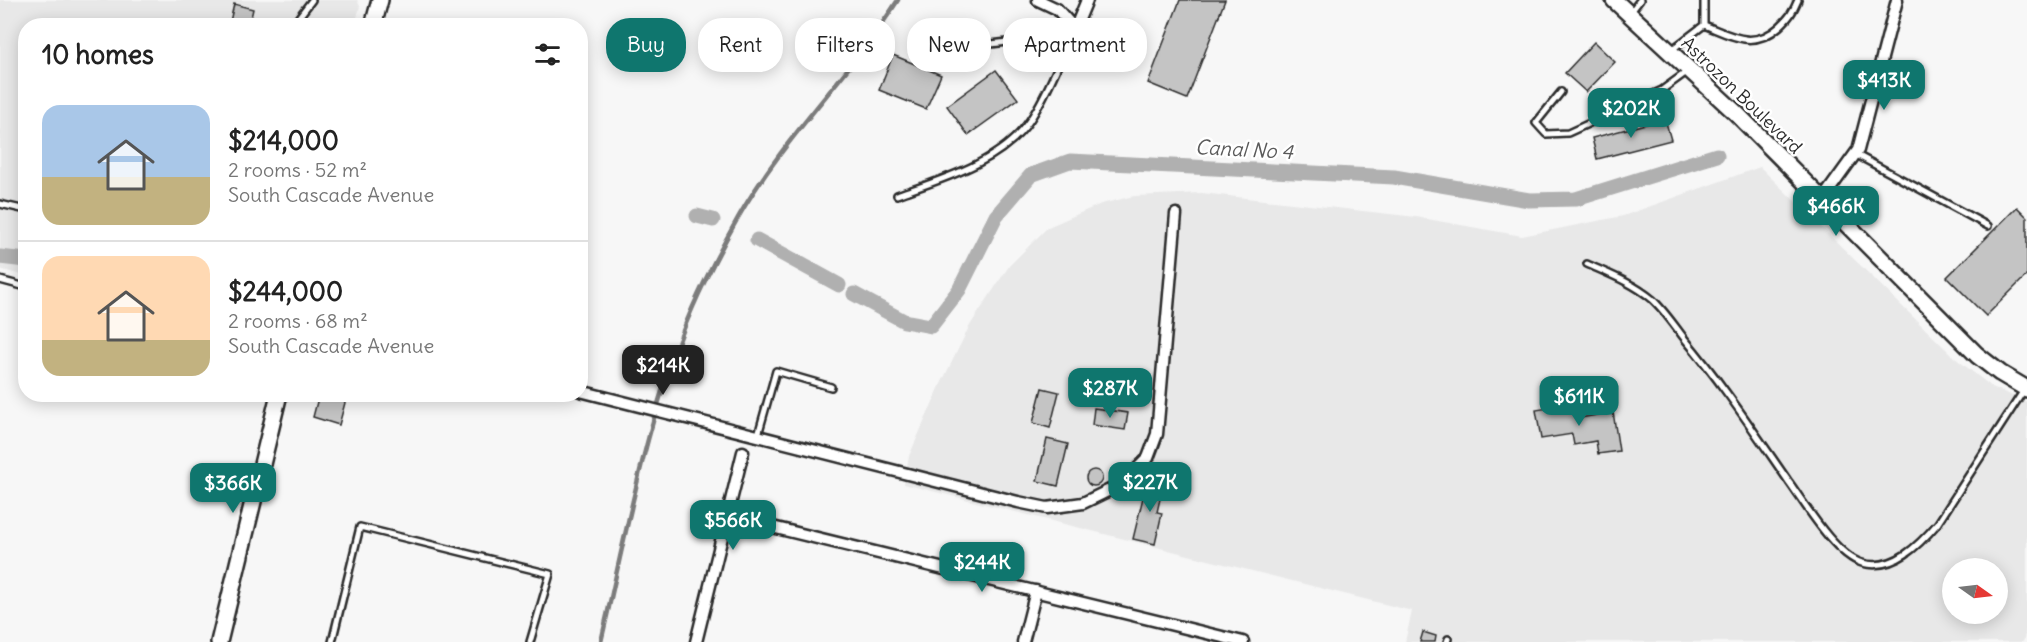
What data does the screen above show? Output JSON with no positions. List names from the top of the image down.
{
  "streets": {
    "main road": ["Astrozon Boulevard"]
  },
  "water": ["Canal No 4"],
  "north": "right",
  "page": {
    "chip": [
      "Buy",
      "Rent",
      "Filters",
      "New",
      "Apartment"
    ],
    "heading": "10 homes",
    "price": [
      "$413K",
      "$202K",
      "$466K",
      "$214K",
      "$287K",
      "$611K",
      "$227K",
      "$366K",
      "$566K",
      "$244K"
    ],
    "list": [
      {
        "name": "$214,000",
        "note": "2 rooms · 52 m² · South Cascade Avenue"
      },
      {
        "name": "$244,000",
        "note": "2 rooms · 68 m² · South Cascade Avenue"
      }
    ]
  }
}
